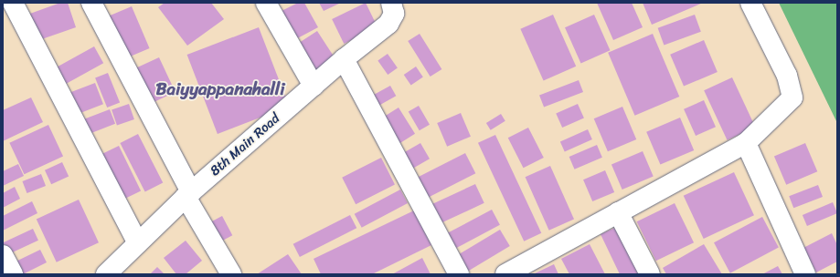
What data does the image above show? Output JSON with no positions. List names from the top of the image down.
{
  "streets": {
    "street": ["8th Main Road"]
  },
  "districts": ["Baiyyappanahalli"]
}
